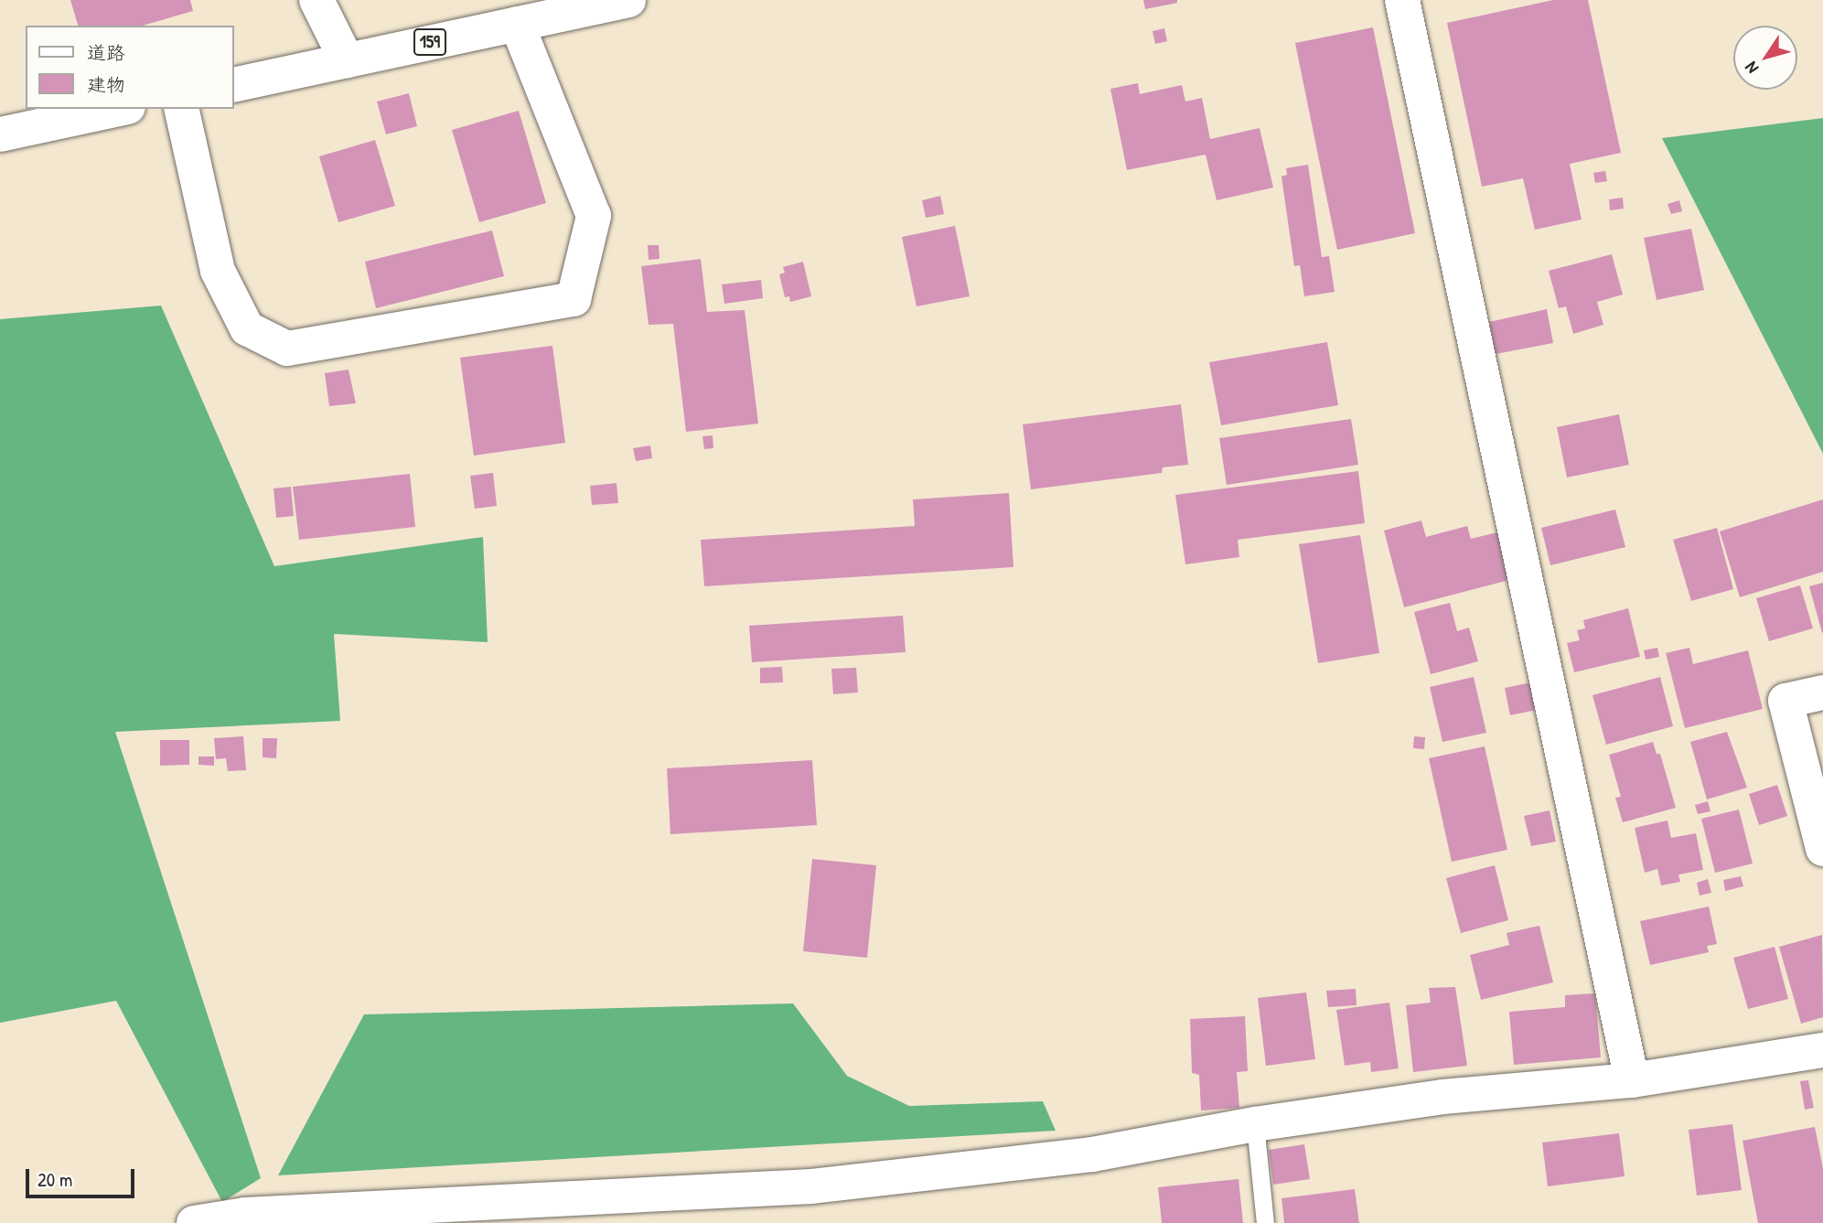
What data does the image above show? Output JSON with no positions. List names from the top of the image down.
{
  "streets": {
    "main road": ["159"]
  },
  "legend": ["道路", "建物"],
  "scale_bar": "20 m",
  "north": "bottom left"
}
